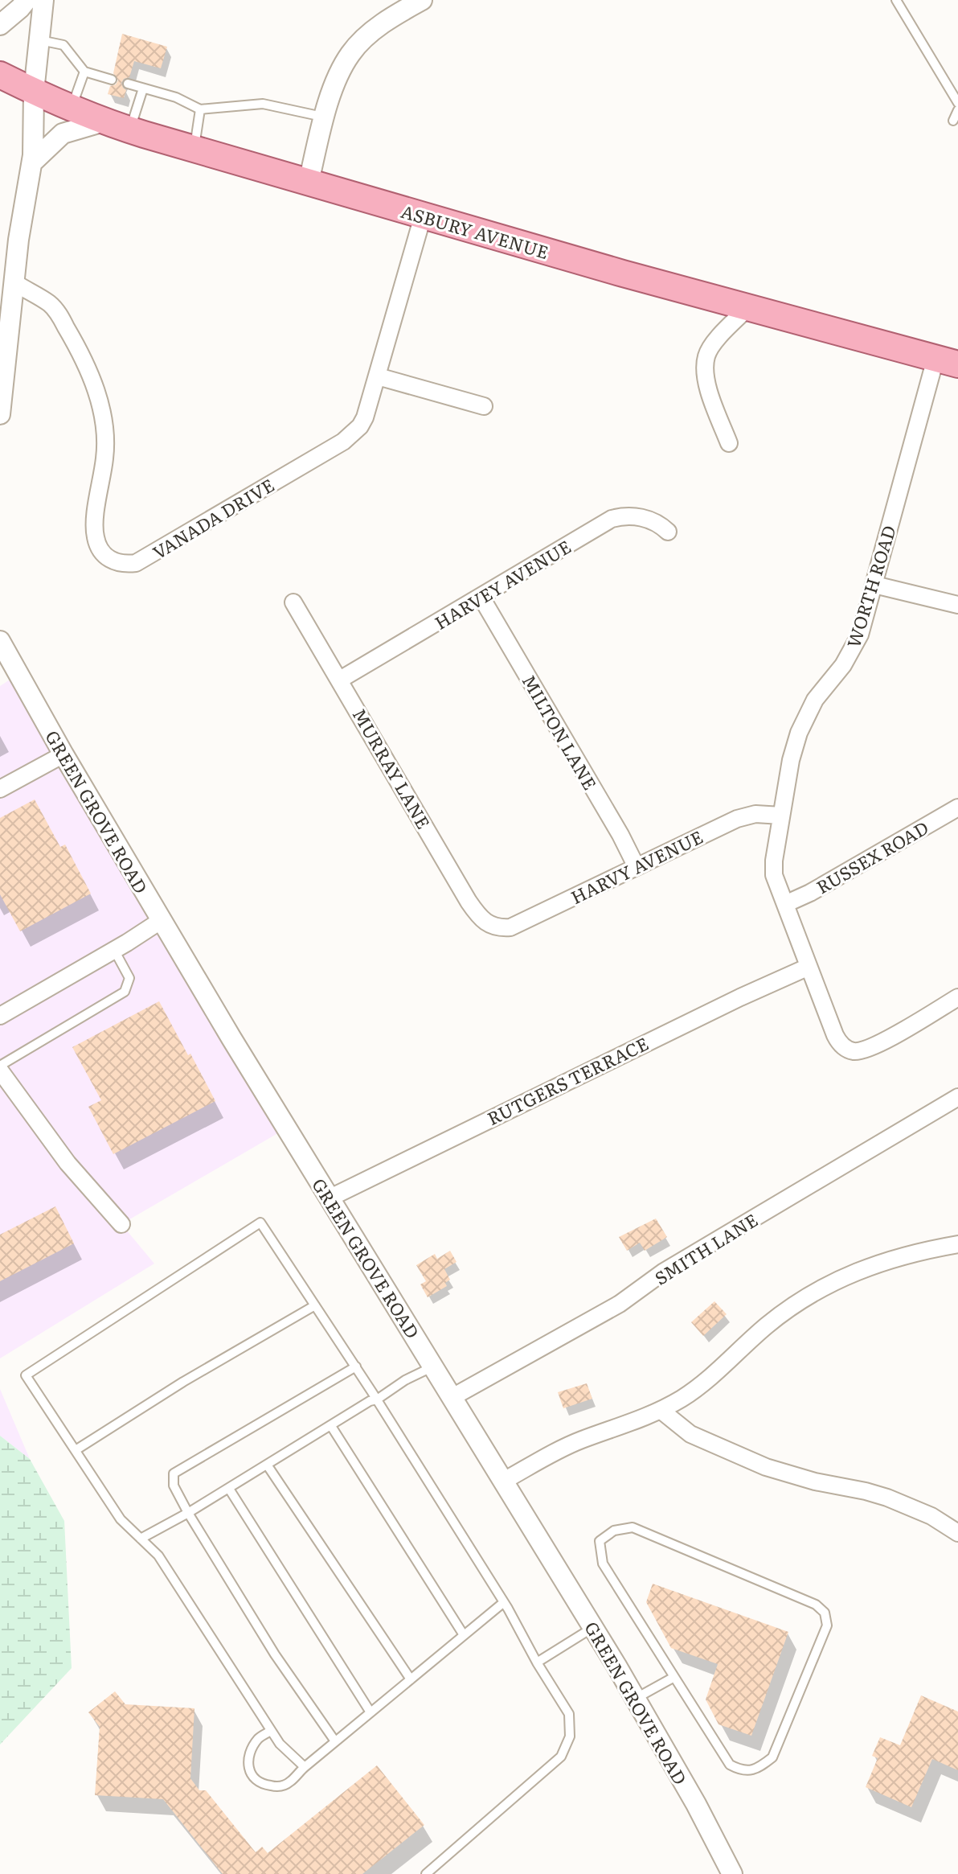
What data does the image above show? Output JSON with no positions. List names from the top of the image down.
{
  "streets": {
    "main road": ["ASBURY AVENUE"],
    "street": [
      "VANADA DRIVE",
      "HARVEY AVENUE",
      "WORTH ROAD",
      "MILTON LANE",
      "MURRAY LANE",
      "GREEN GROVE ROAD",
      "RUSSEX ROAD",
      "HARVY AVENUE",
      "RUTGERS TERRACE",
      "SMITH LANE"
    ]
  },
  "crossings": [
    ["ASBURY AVENUE", "VANADA DRIVE"],
    ["ASBURY AVENUE", "WORTH ROAD"],
    ["HARVEY AVENUE", "MILTON LANE"],
    ["HARVEY AVENUE", "MURRAY LANE"],
    ["WORTH ROAD", "RUSSEX ROAD"],
    ["WORTH ROAD", "HARVY AVENUE"],
    ["WORTH ROAD", "RUTGERS TERRACE"],
    ["MILTON LANE", "HARVY AVENUE"],
    ["MURRAY LANE", "HARVY AVENUE"],
    ["GREEN GROVE ROAD", "RUTGERS TERRACE"],
    ["GREEN GROVE ROAD", "SMITH LANE"]
  ]
}
